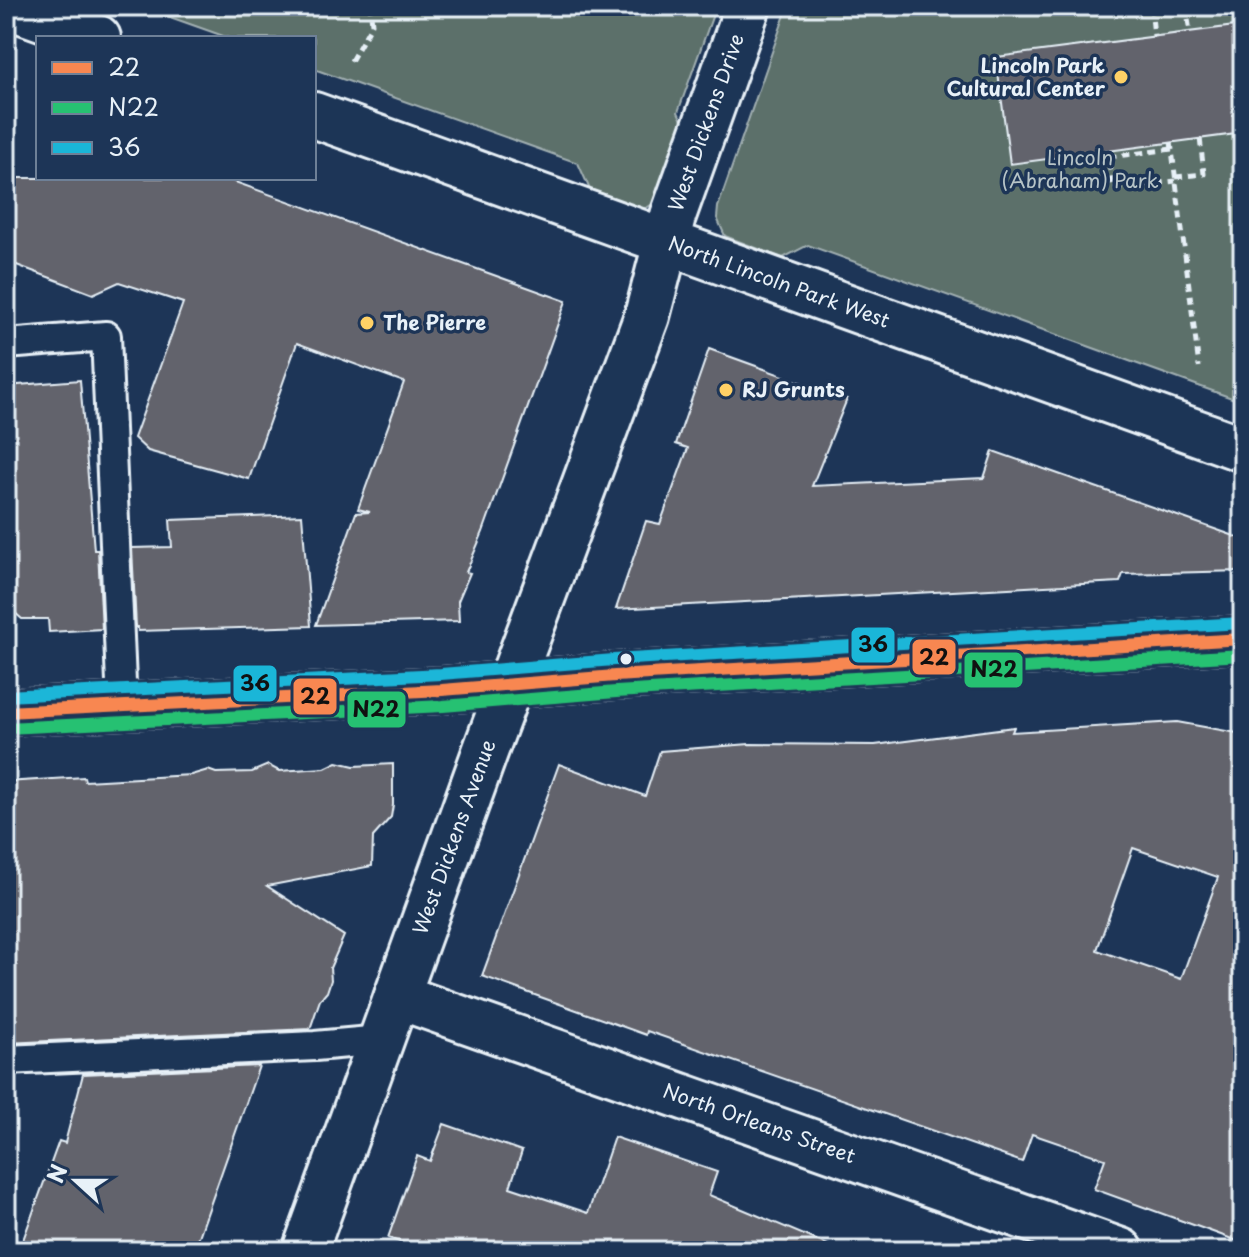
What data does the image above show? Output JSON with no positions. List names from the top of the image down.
{
  "streets": {
    "street": [
      "West Dickens Drive",
      "North Lincoln Park West",
      "West Dickens Avenue",
      "North Orleans Street"
    ]
  },
  "crossings": [
    ["West Dickens Drive", "North Lincoln Park West"],
    ["West Dickens Drive", "West Dickens Avenue"],
    ["North Lincoln Park West", "West Dickens Avenue"],
    ["West Dickens Avenue", "North Orleans Street"]
  ],
  "parks": ["Lincoln (Abraham) Park"],
  "places": ["Lincoln Park Cultural Center", "The Pierre", "RJ Grunts"],
  "lines": ["transit line 36", "transit line 22", "transit line N22"],
  "legend": ["22", "N22", "36"],
  "north": "left"
}
